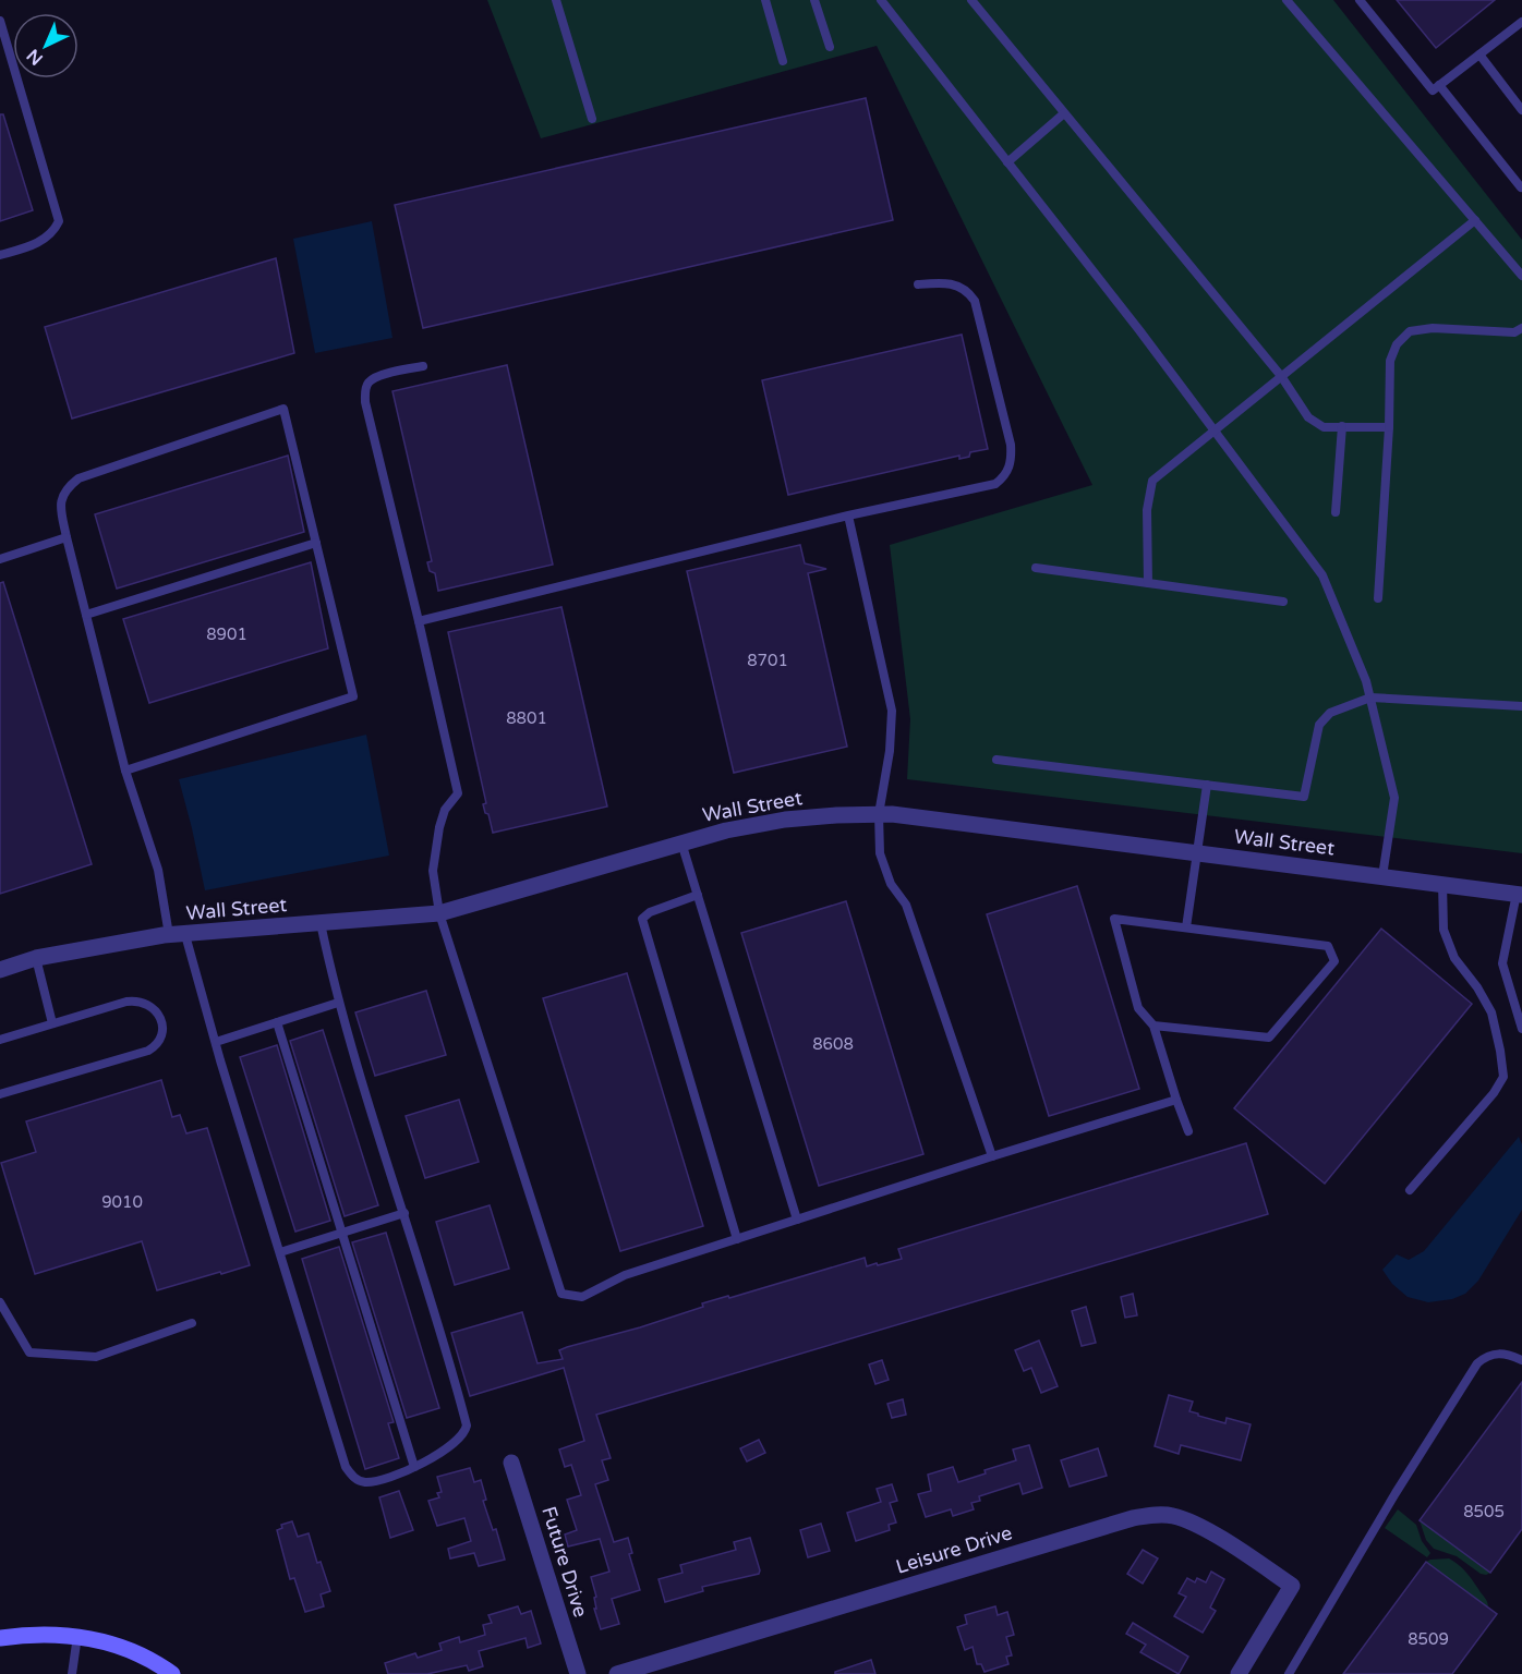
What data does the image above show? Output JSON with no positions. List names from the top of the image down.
{
  "streets": {
    "street": ["Wall Street", "Leisure Drive", "Future Drive"]
  },
  "house_numbers": [
    "8901",
    "8701",
    "8801",
    "8608",
    "9010",
    "8505",
    "8509"
  ],
  "north": "bottom left"
}
